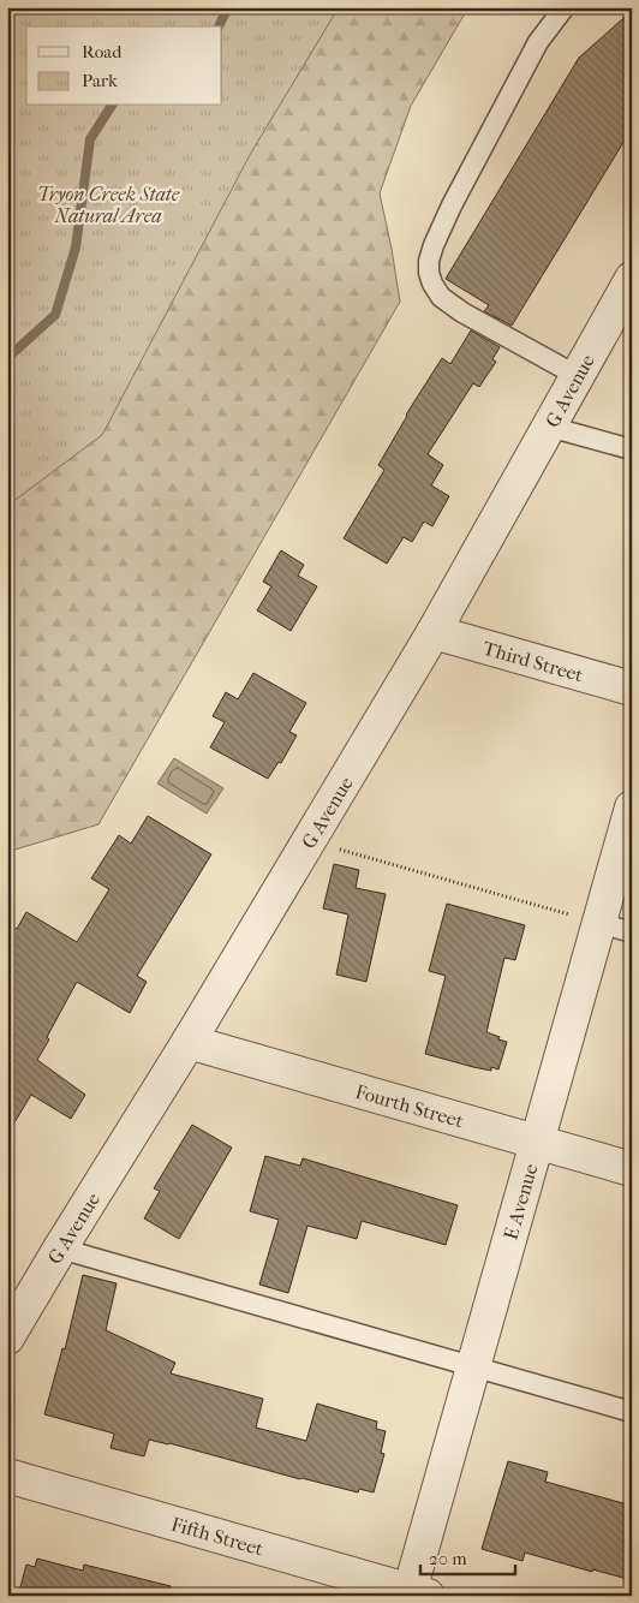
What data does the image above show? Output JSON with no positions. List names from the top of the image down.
{
  "streets": {
    "street": [
      "G Avenue",
      "Third Street",
      "Fourth Street",
      "E Avenue",
      "Fifth Street"
    ]
  },
  "crossings": [
    ["G Avenue", "Third Street"],
    ["G Avenue", "Fourth Street"],
    ["Fourth Street", "E Avenue"],
    ["E Avenue", "Fifth Street"]
  ],
  "parks": ["Tryon Creek State Natural Area"],
  "legend": ["Road", "Park"],
  "scale_bar": "20 m"
}
